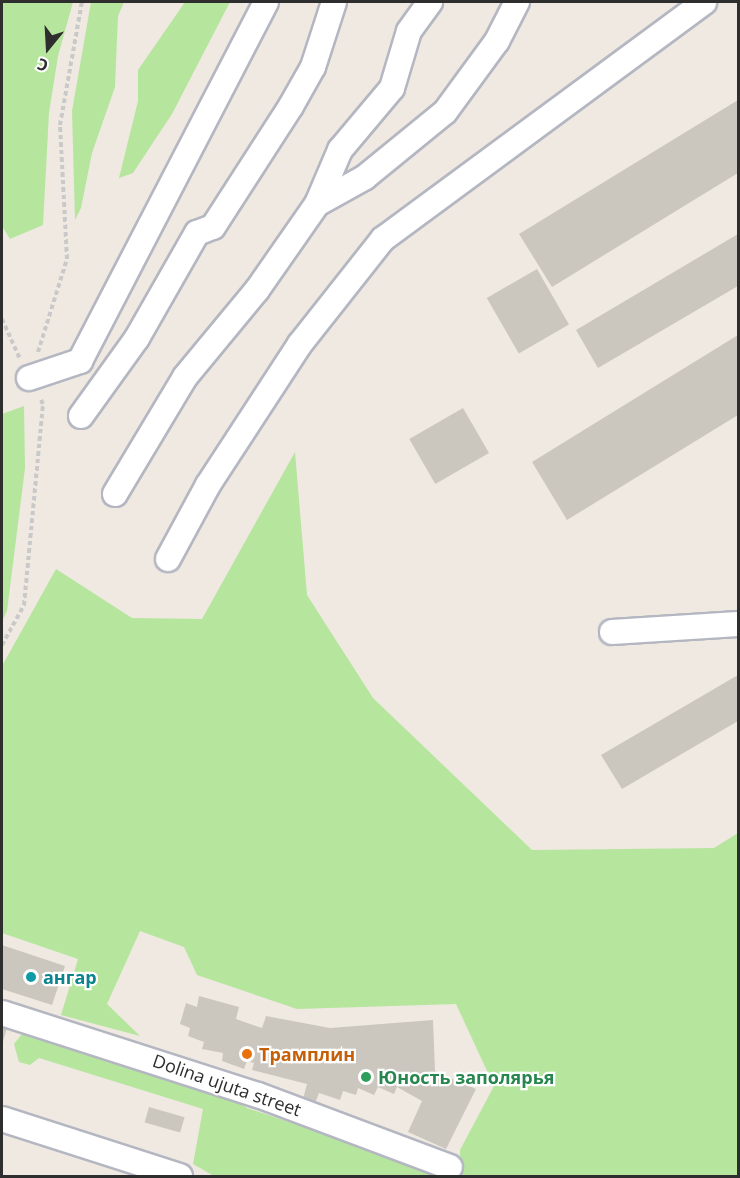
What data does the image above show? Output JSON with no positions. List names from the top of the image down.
{
  "streets": {
    "street": ["Dolina ujuta street"]
  },
  "places": ["ангар", "Трамплин", "Юность заполярья"],
  "north": "bottom"
}
